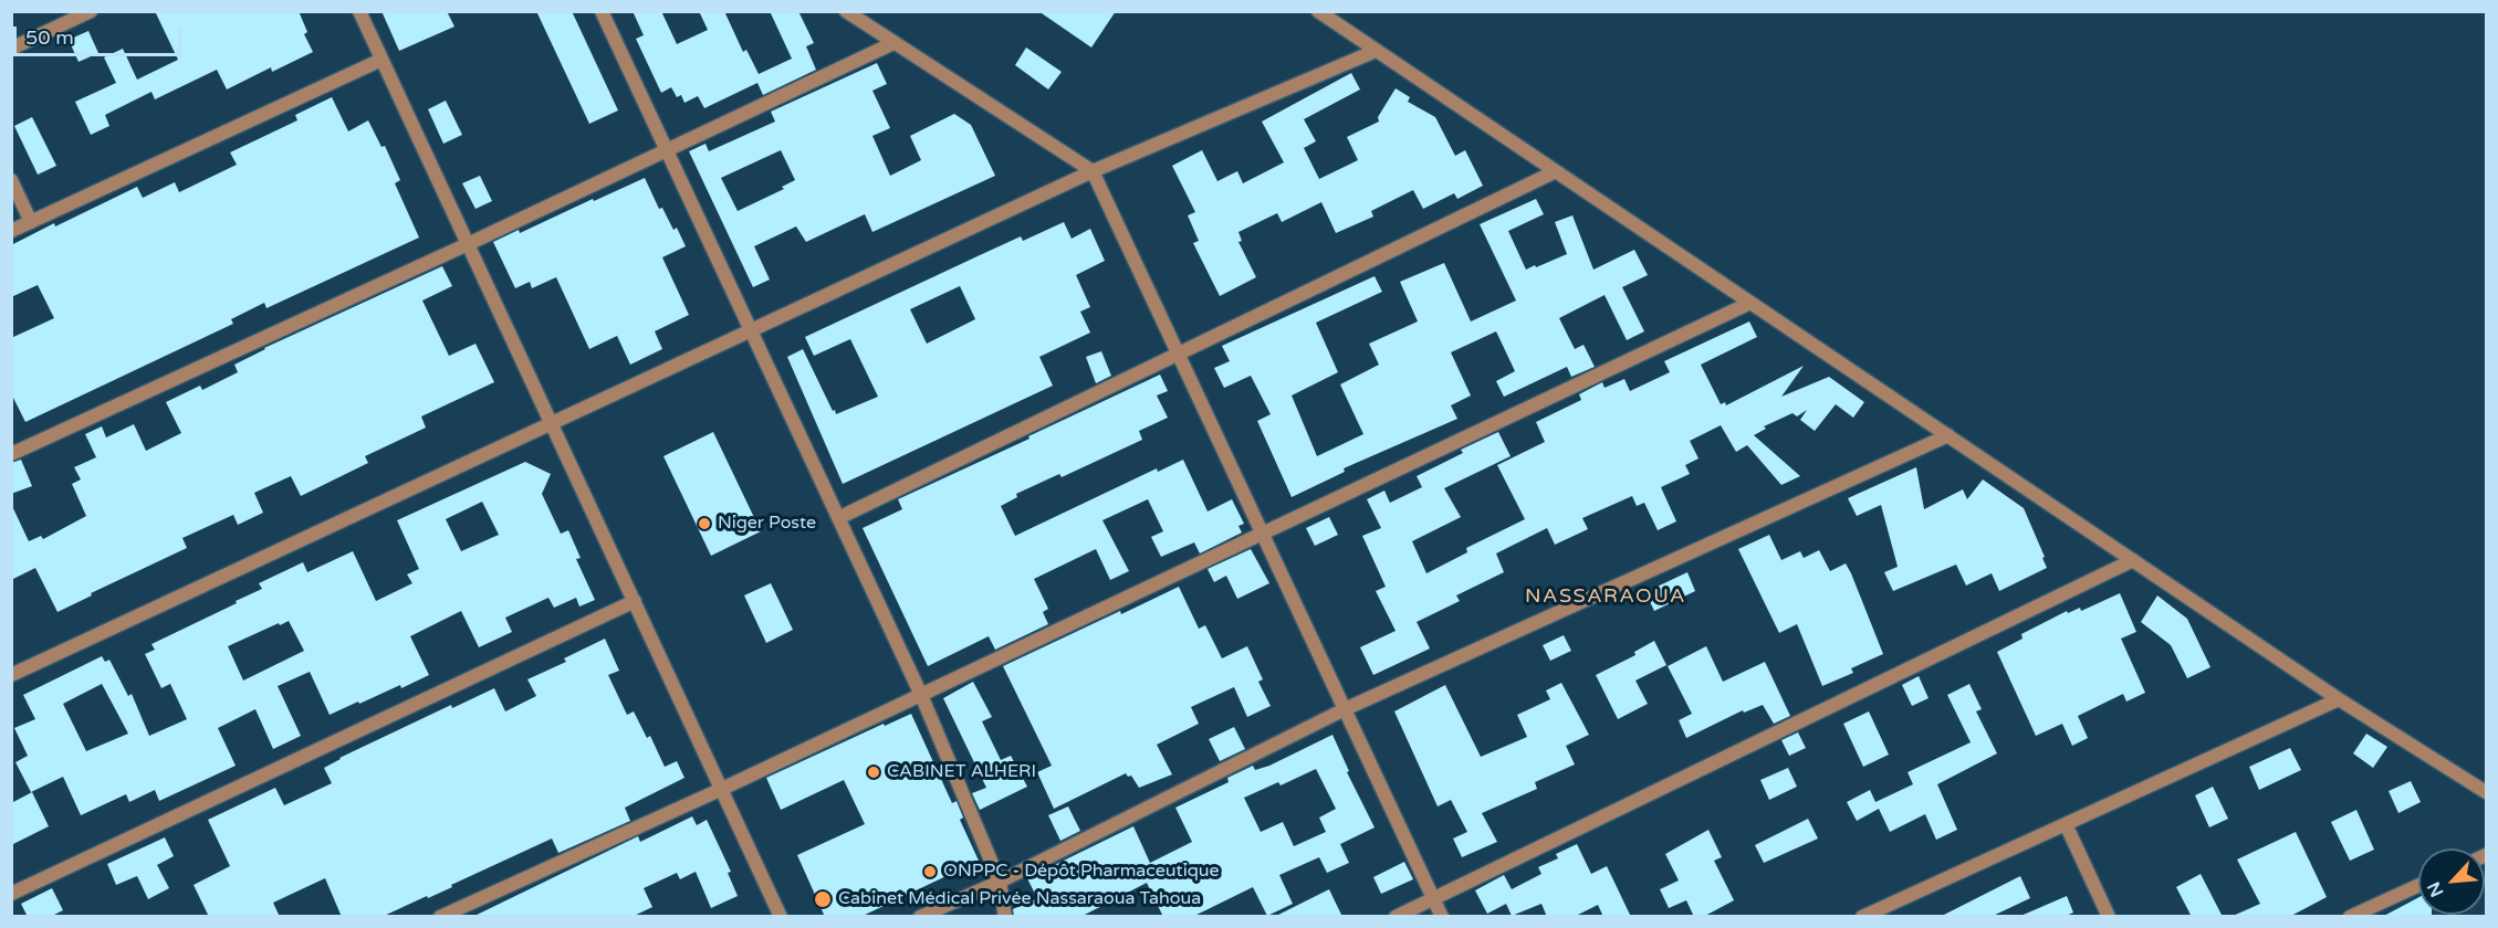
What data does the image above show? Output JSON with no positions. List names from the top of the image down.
{
  "districts": ["NASSARAOUA"],
  "places": [
    "Niger Poste",
    "CABINET ALHERI",
    "ONPPC - Dépôt Pharmaceutique",
    "Cabinet Médical Privée Nassaraoua Tahoua"
  ],
  "scale_bar": "50 m",
  "north": "bottom left"
}
